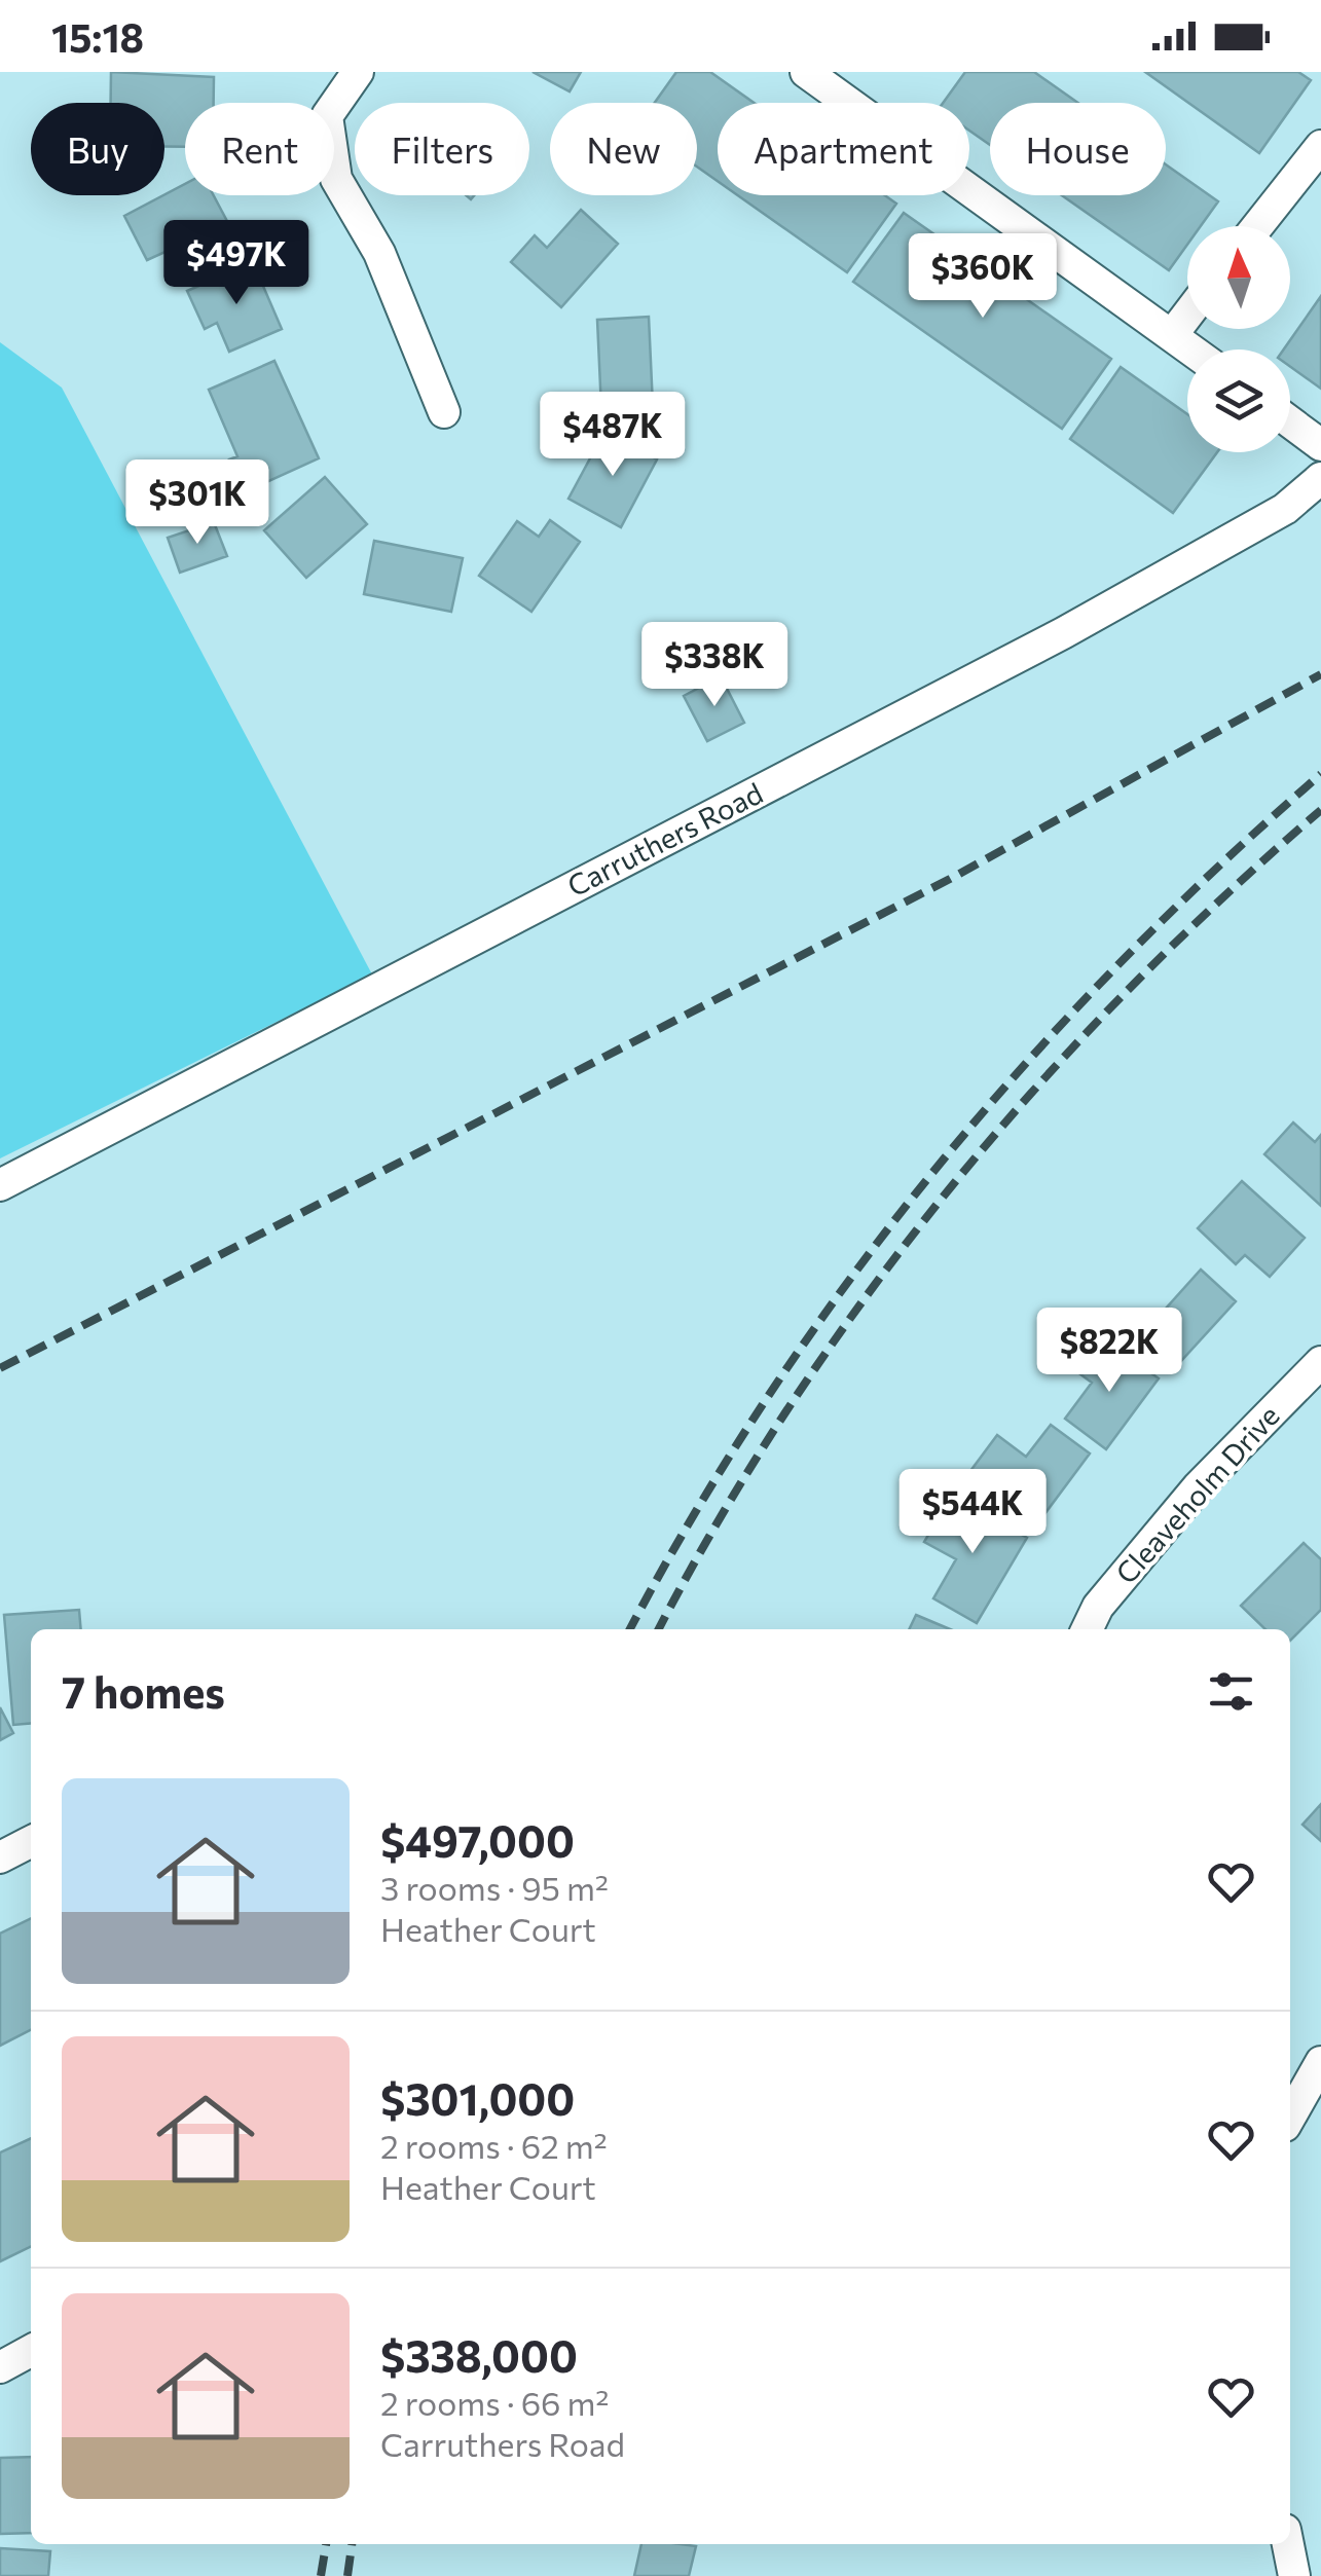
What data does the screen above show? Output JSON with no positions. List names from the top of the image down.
{
  "streets": {
    "street": ["Carruthers Road", "Cleaveholm Drive"]
  },
  "north": "top",
  "page": {
    "status": "15:18",
    "chip": [
      "Buy",
      "Rent",
      "Filters",
      "New",
      "Apartment",
      "House"
    ],
    "price": [
      "$497K",
      "$360K",
      "$487K",
      "$301K",
      "$338K",
      "$822K",
      "$544K"
    ],
    "heading": "7 homes",
    "list": [
      {
        "name": "$497,000",
        "note": "3 rooms · 95 m² · Heather Court"
      },
      {
        "name": "$301,000",
        "note": "2 rooms · 62 m² · Heather Court"
      },
      {
        "name": "$338,000",
        "note": "2 rooms · 66 m² · Carruthers Road"
      }
    ]
  }
}
